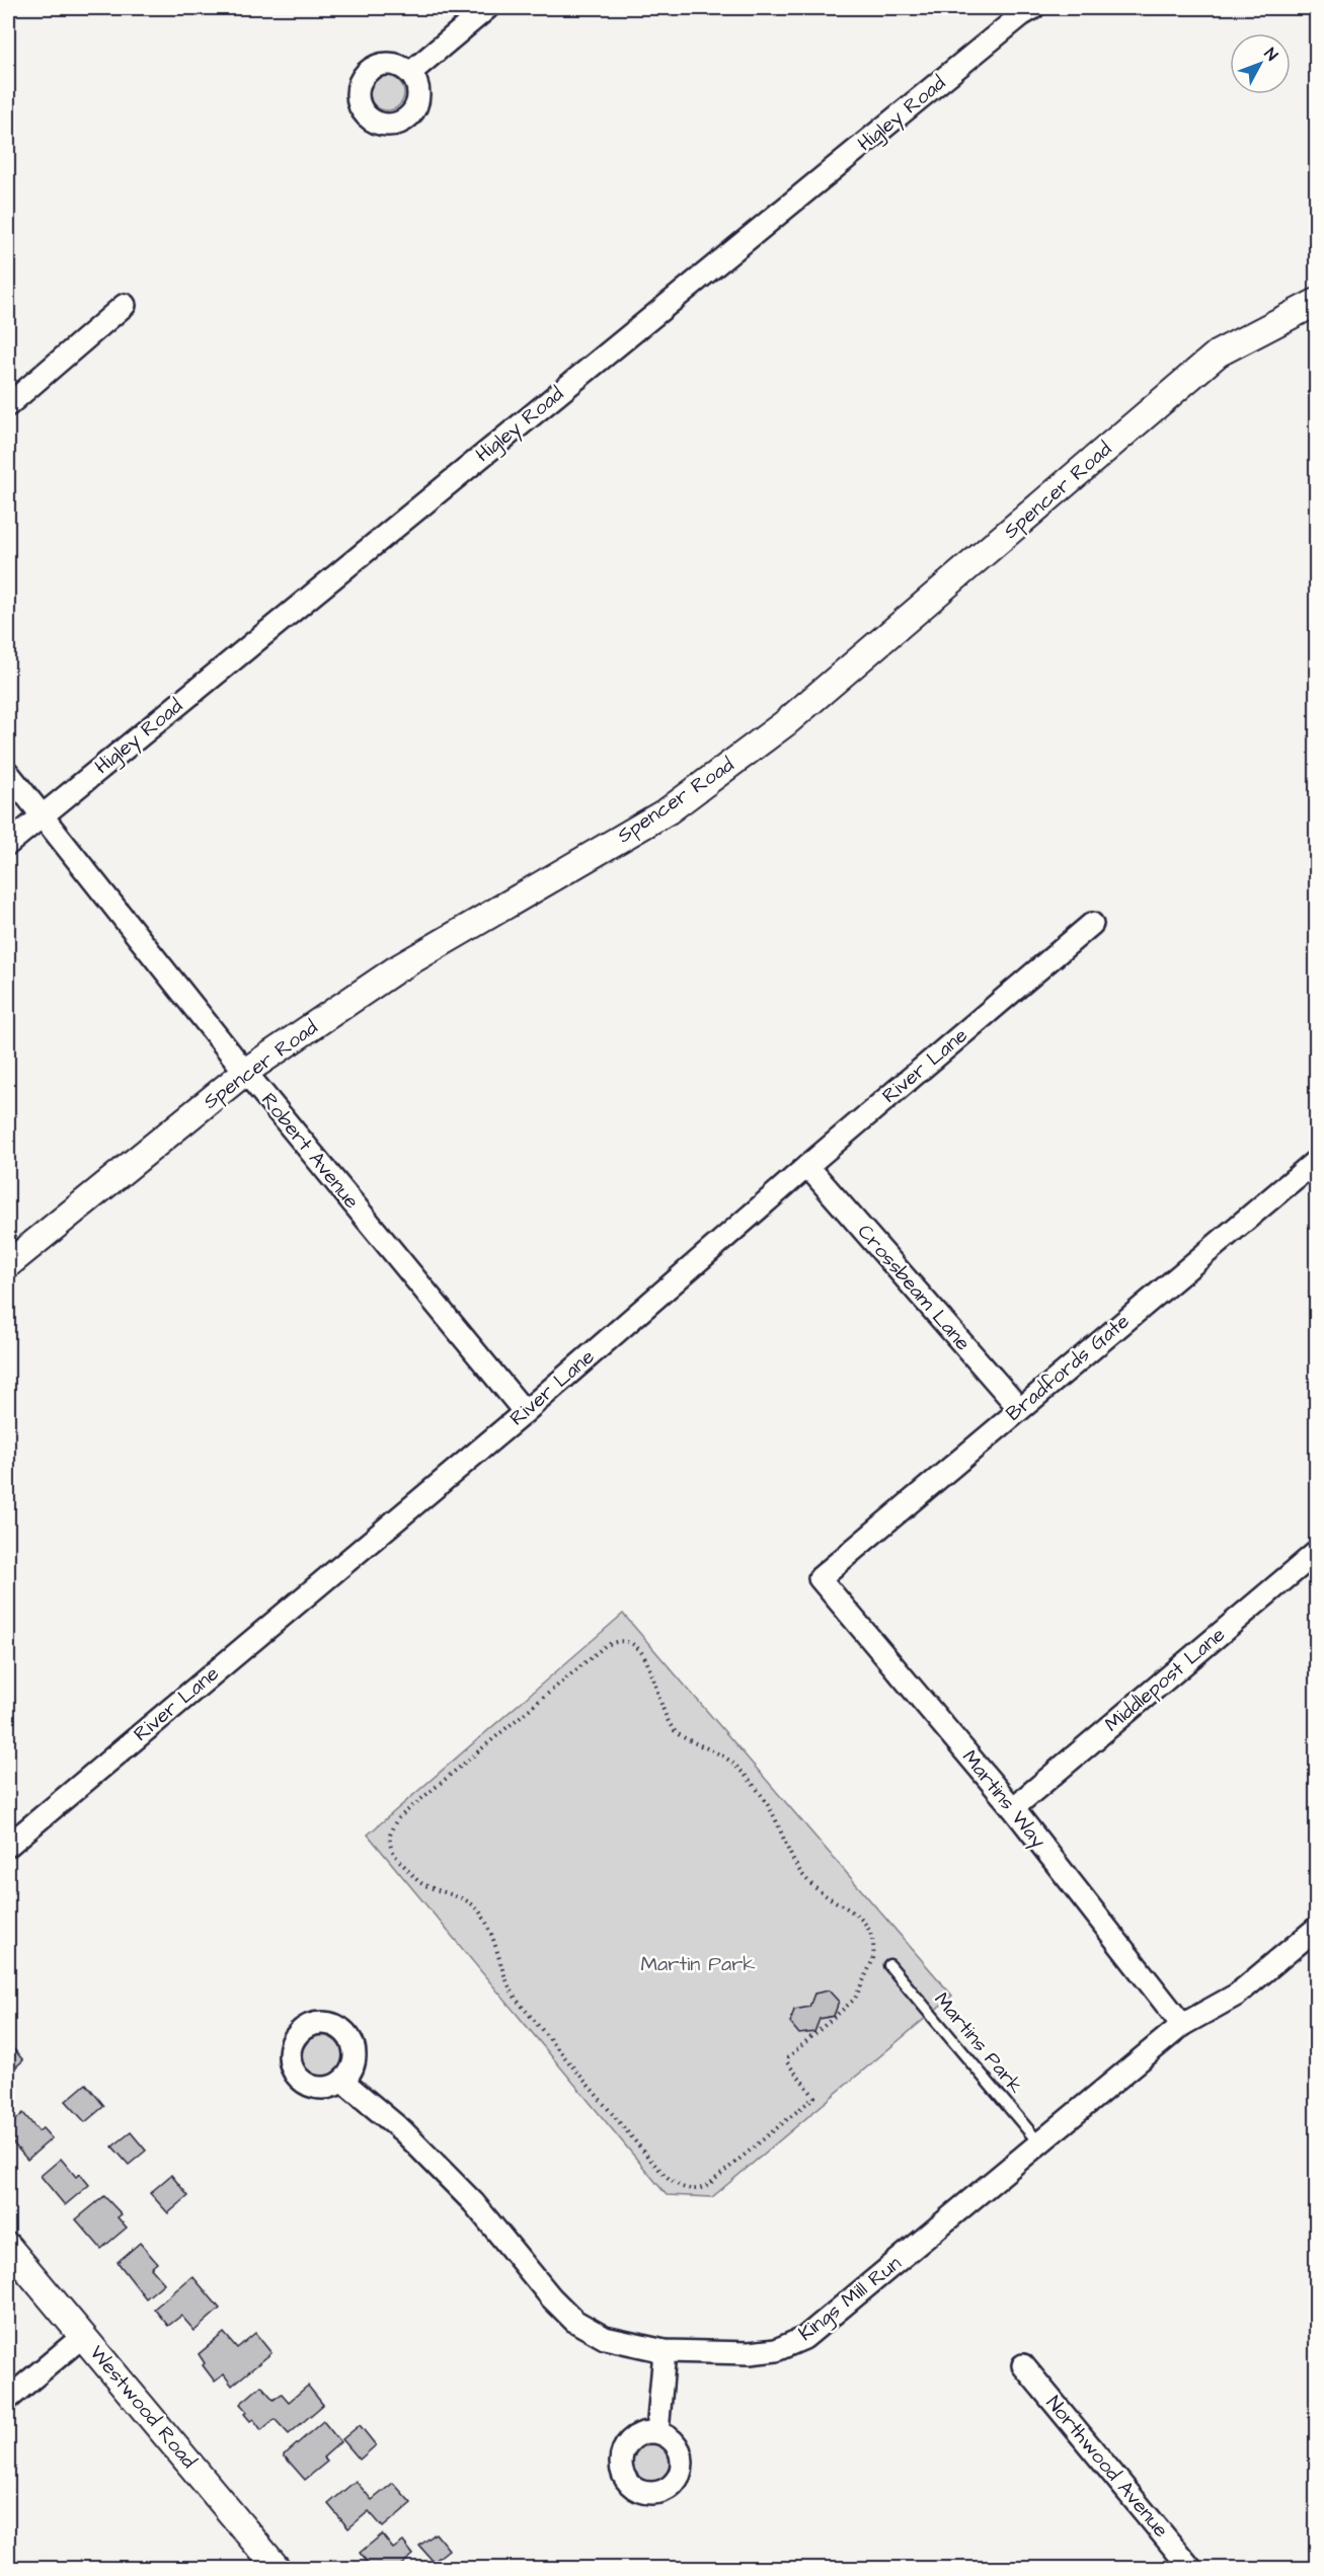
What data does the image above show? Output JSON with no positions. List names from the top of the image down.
{
  "streets": {
    "street": [
      "Higley Road",
      "Spencer Road",
      "River Lane",
      "Robert Avenue",
      "Crossbeam Lane",
      "Bradfords Gate",
      "Middlepost Lane",
      "Martins Way",
      "Kings Mill Run",
      "Westwood Road",
      "Northwood Avenue"
    ],
    "lane": ["Martins Park"]
  },
  "crossings": [
    ["Higley Road", "Robert Avenue"],
    ["Spencer Road", "Robert Avenue"],
    ["River Lane", "Robert Avenue"],
    ["River Lane", "Crossbeam Lane"],
    ["Crossbeam Lane", "Bradfords Gate"],
    ["Bradfords Gate", "Martins Way"],
    ["Middlepost Lane", "Martins Way"],
    ["Martins Way", "Kings Mill Run"],
    ["Martins Park", "Kings Mill Run"]
  ],
  "parks": ["Martin Park"],
  "north": "top right"
}
